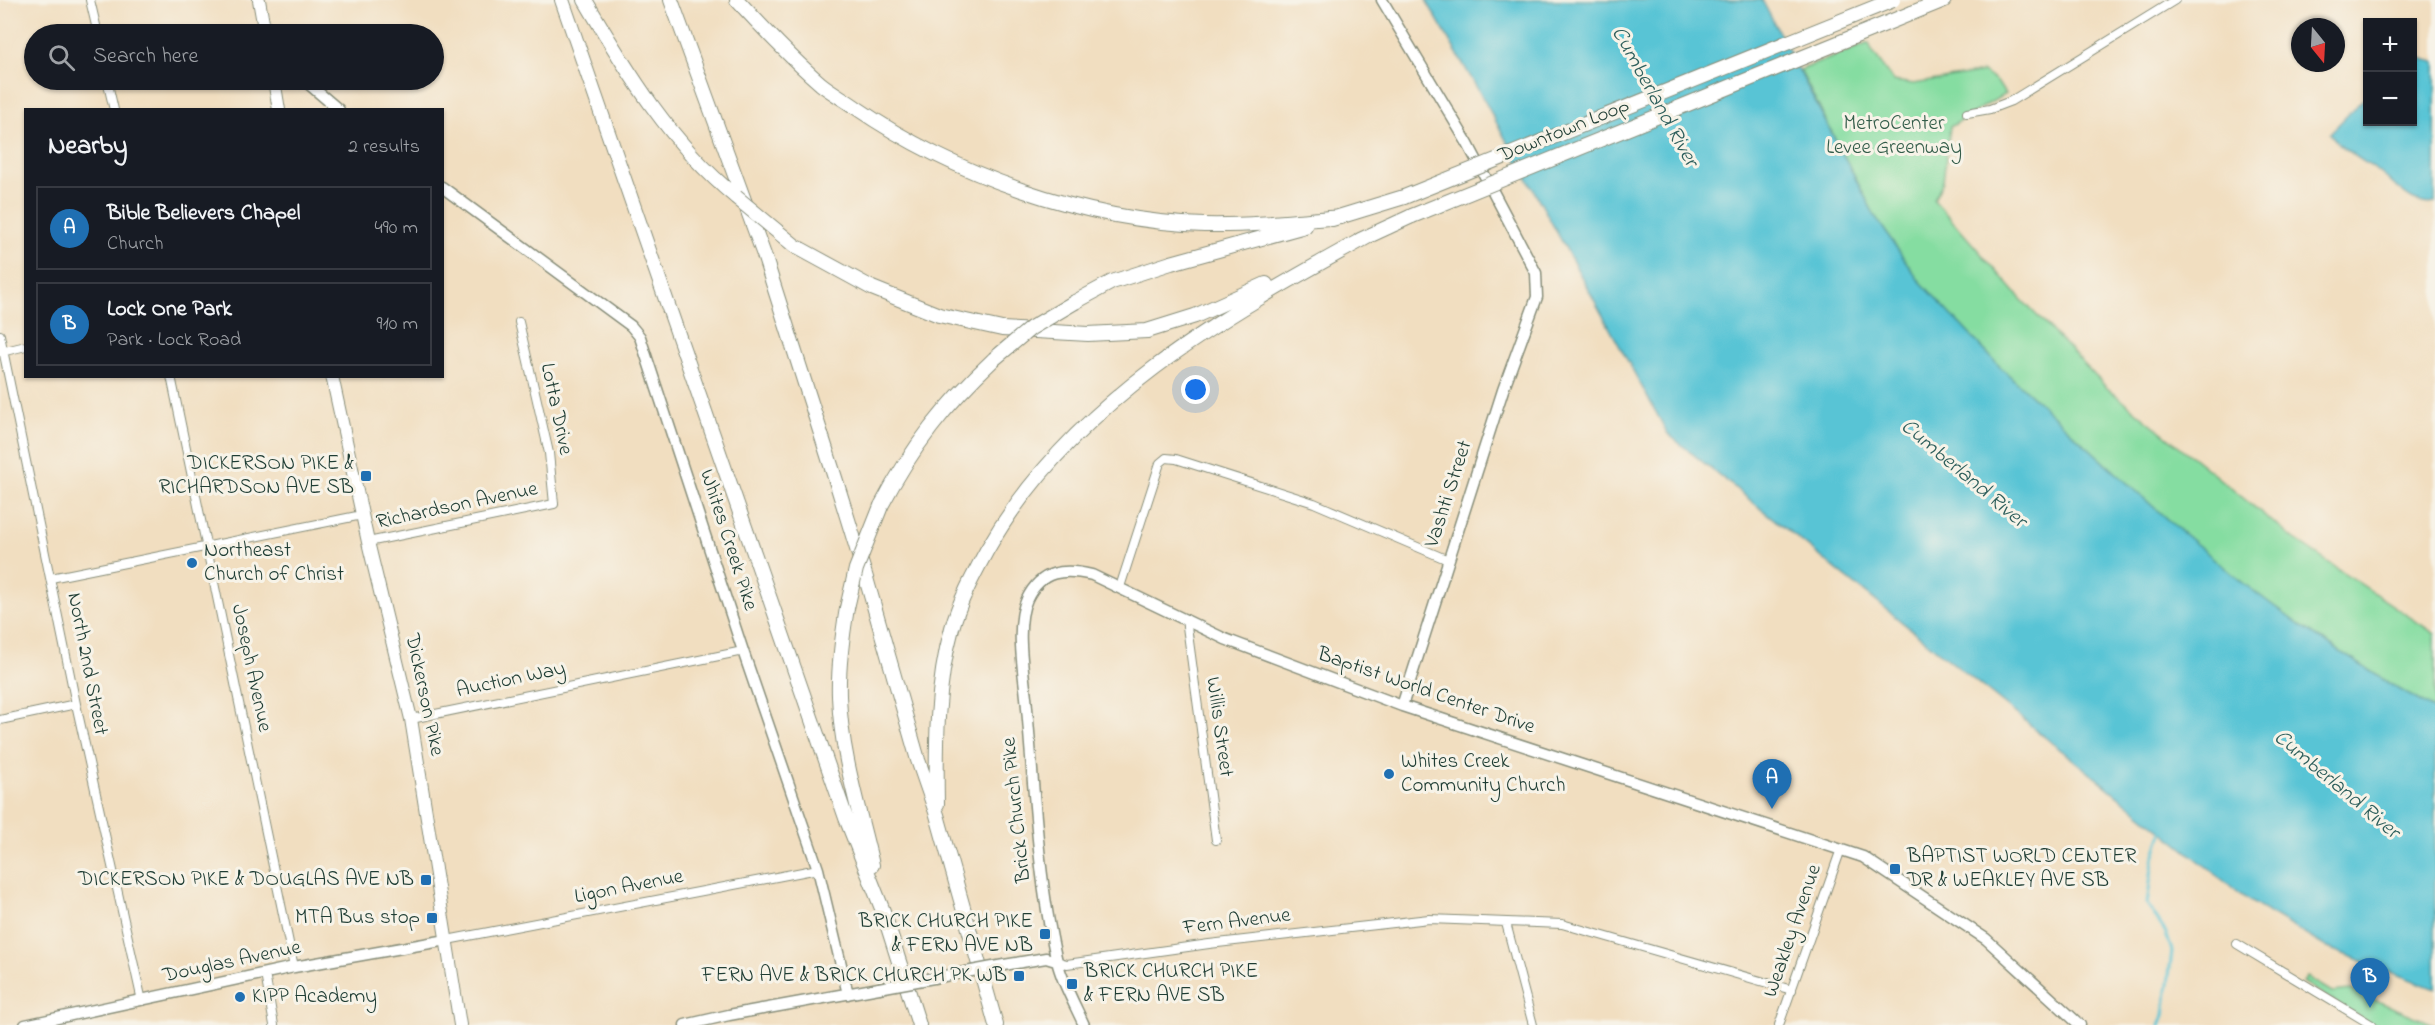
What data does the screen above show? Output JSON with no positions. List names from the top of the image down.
{
  "streets": {
    "highway": ["Downtown Loop"],
    "main road": ["Dickerson Pike"],
    "street": [
      "Lotta Drive",
      "Vashti Street",
      "Richardson Avenue",
      "Whites Creek Pike",
      "North 2nd Street",
      "Joseph Avenue",
      "Auction Way",
      "Baptist World Center Drive",
      "Willis Street",
      "Brick Church Pike",
      "Ligon Avenue",
      "Fern Avenue",
      "Weakley Avenue",
      "Douglas Avenue"
    ]
  },
  "crossings": [
    ["Lotta Drive", "Richardson Avenue"],
    ["Vashti Street", "Baptist World Center Drive"],
    ["Richardson Avenue", "North 2nd Street"],
    ["Richardson Avenue", "Joseph Avenue"],
    ["Richardson Avenue", "Dickerson Pike"],
    ["Whites Creek Pike", "Auction Way"],
    ["Whites Creek Pike", "Ligon Avenue"],
    ["Whites Creek Pike", "Fern Avenue"],
    ["North 2nd Street", "Douglas Avenue"],
    ["Joseph Avenue", "Douglas Avenue"],
    ["Auction Way", "Dickerson Pike"],
    ["Baptist World Center Drive", "Willis Street"],
    ["Baptist World Center Drive", "Brick Church Pike"],
    ["Baptist World Center Drive", "Weakley Avenue"],
    ["Dickerson Pike", "Ligon Avenue"],
    ["Dickerson Pike", "Douglas Avenue"],
    ["Brick Church Pike", "Fern Avenue"],
    ["Ligon Avenue", "Douglas Avenue"],
    ["Fern Avenue", "Weakley Avenue"]
  ],
  "water": ["Cumberland River"],
  "parks": ["MetroCenter Levee Greenway"],
  "places": {
    "transit": [
      "DICKERSON PIKE & RICHARDSON AVE SB",
      "BAPTIST WORLD CENTER DR & WEAKLEY AVE SB",
      "DICKERSON PIKE & DOUGLAS AVE NB",
      "MTA Bus stop",
      "BRICK CHURCH PIKE & FERN AVE NB",
      "FERN AVE & BRICK CHURCH PK WB",
      "BRICK CHURCH PIKE & FERN AVE SB"
    ],
    "other": ["Northeast Church of Christ", "Whites Creek Community Church", "KIPP Academy"]
  },
  "north": "bottom",
  "page": {
    "map_buttons": ["+", "−"],
    "search": "Search here",
    "heading": ["Nearby", "2 results"],
    "list": [
      {
        "mark": "A",
        "name": "Bible Believers Chapel",
        "note": "Church",
        "value": "490 m"
      },
      {
        "mark": "B",
        "name": "Lock One Park",
        "note": "Park · Lock Road",
        "value": "910 m"
      }
    ],
    "pins": ["A", "B"]
  }
}
